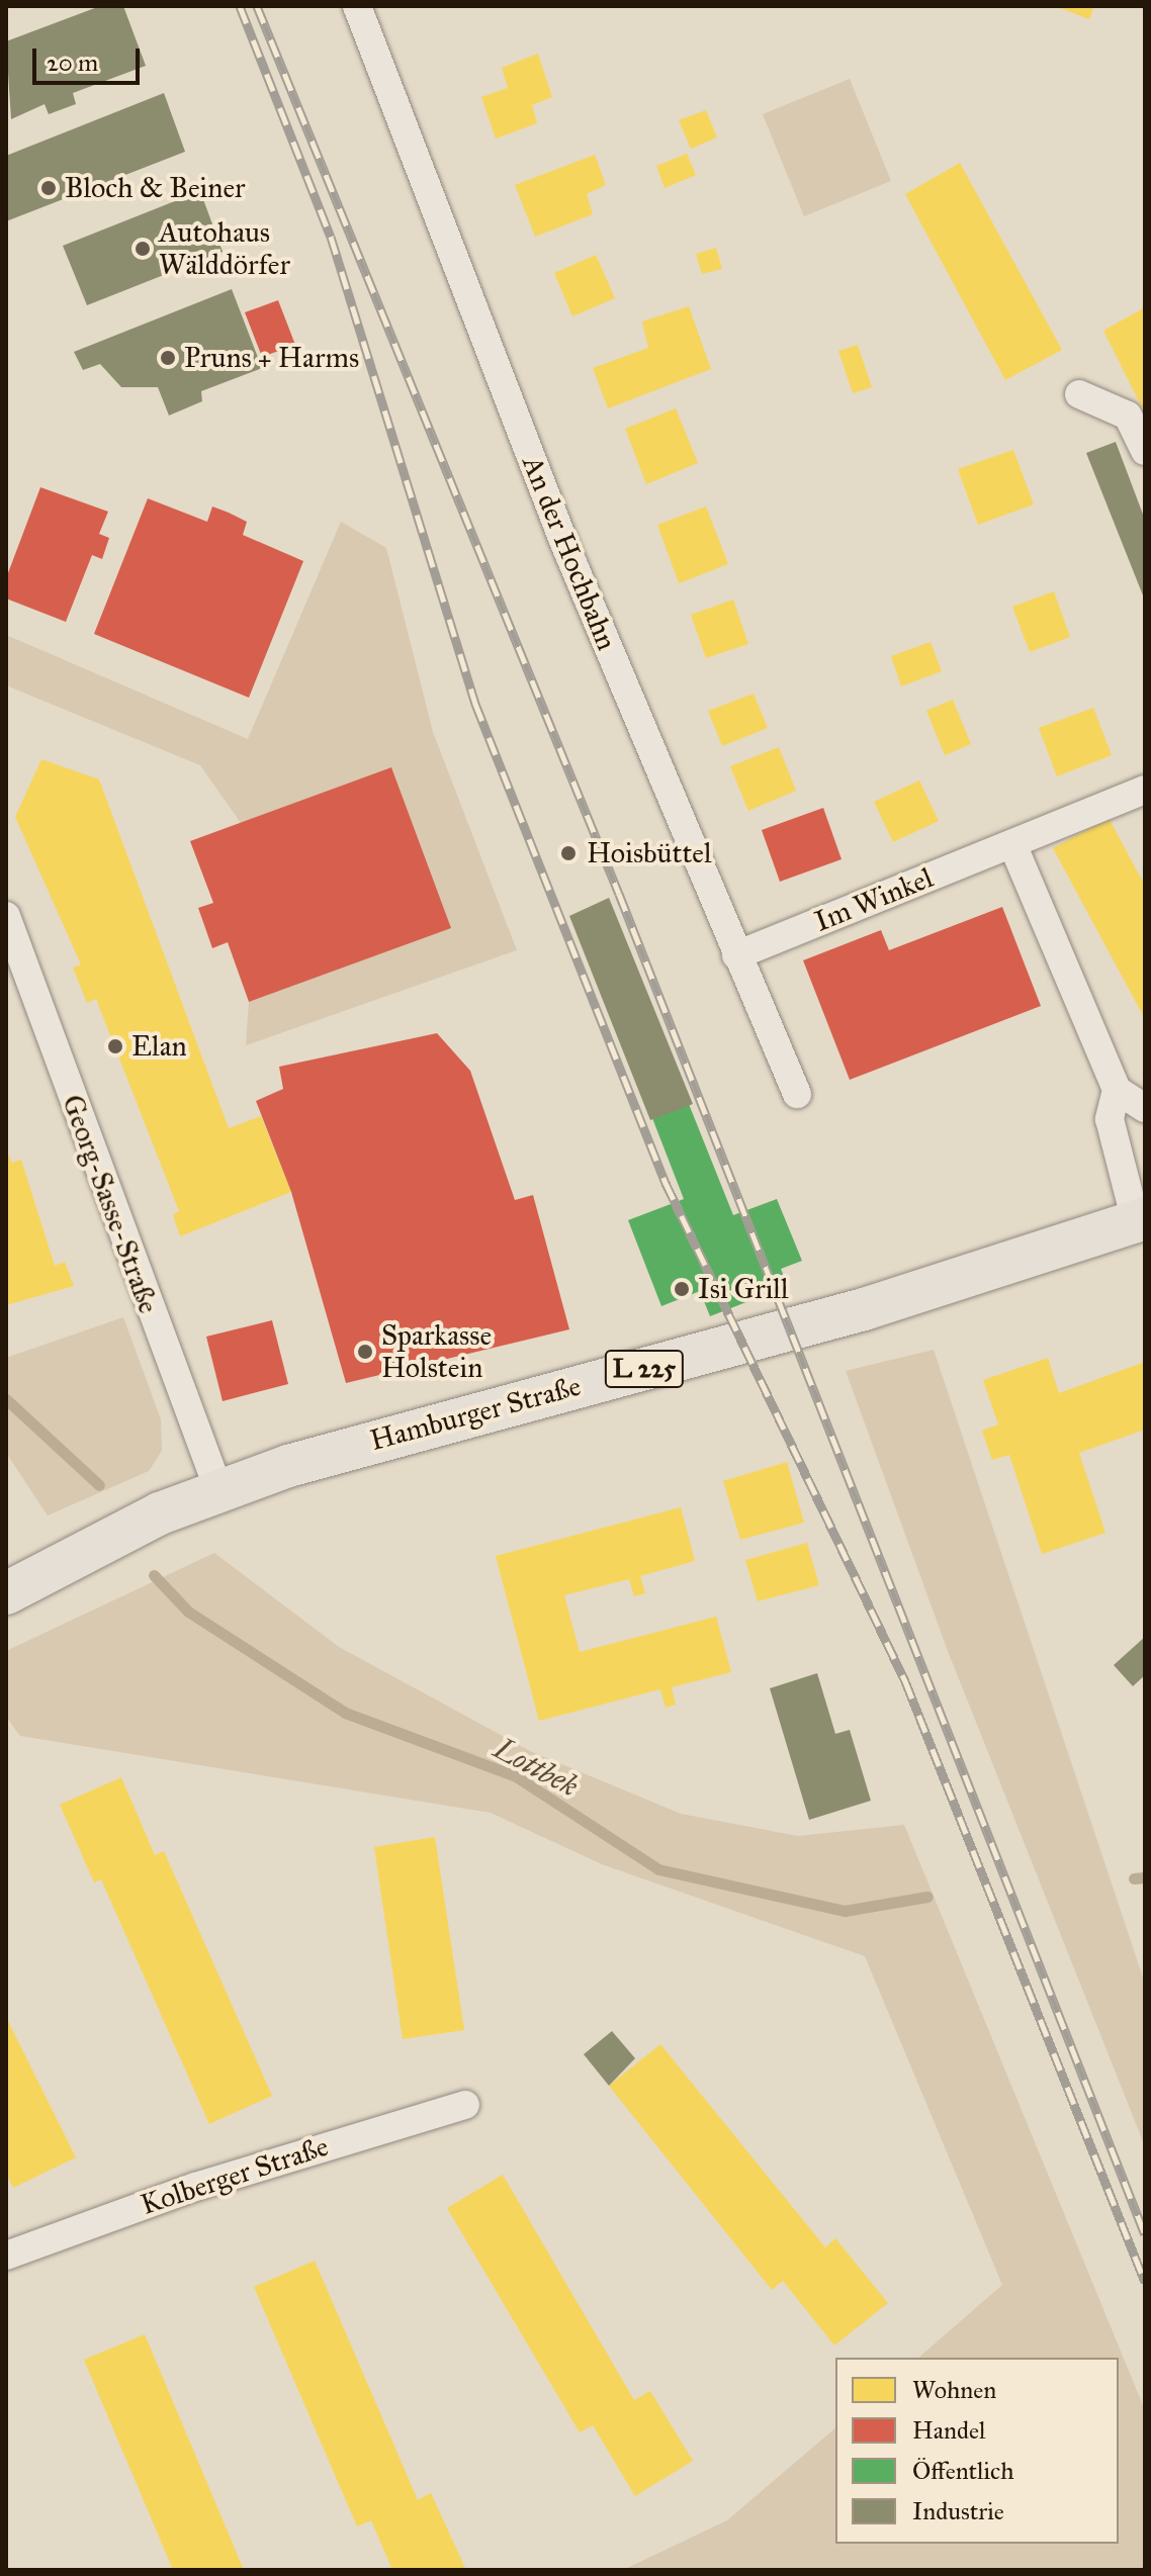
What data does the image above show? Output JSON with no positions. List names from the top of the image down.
{
  "streets": {
    "main road": ["L 225", "Hamburger Straße"],
    "street": [
      "An der Hochbahn",
      "Im Winkel",
      "Georg-Sasse-Straße",
      "Kolberger Straße"
    ]
  },
  "crossings": [
    ["An der Hochbahn", "Im Winkel"],
    ["Georg-Sasse-Straße", "Hamburger Straße"]
  ],
  "water": ["Lottbek"],
  "places": [
    "Bloch & Beiner",
    "Autohaus Wälddörfer",
    "Pruns + Harms",
    "Hoisbüttel",
    "Elan",
    "Isi Grill",
    "Sparkasse Holstein"
  ],
  "legend": [
    "Wohnen",
    "Handel",
    "Öffentlich",
    "Industrie"
  ],
  "scale_bar": "20 m"
}
